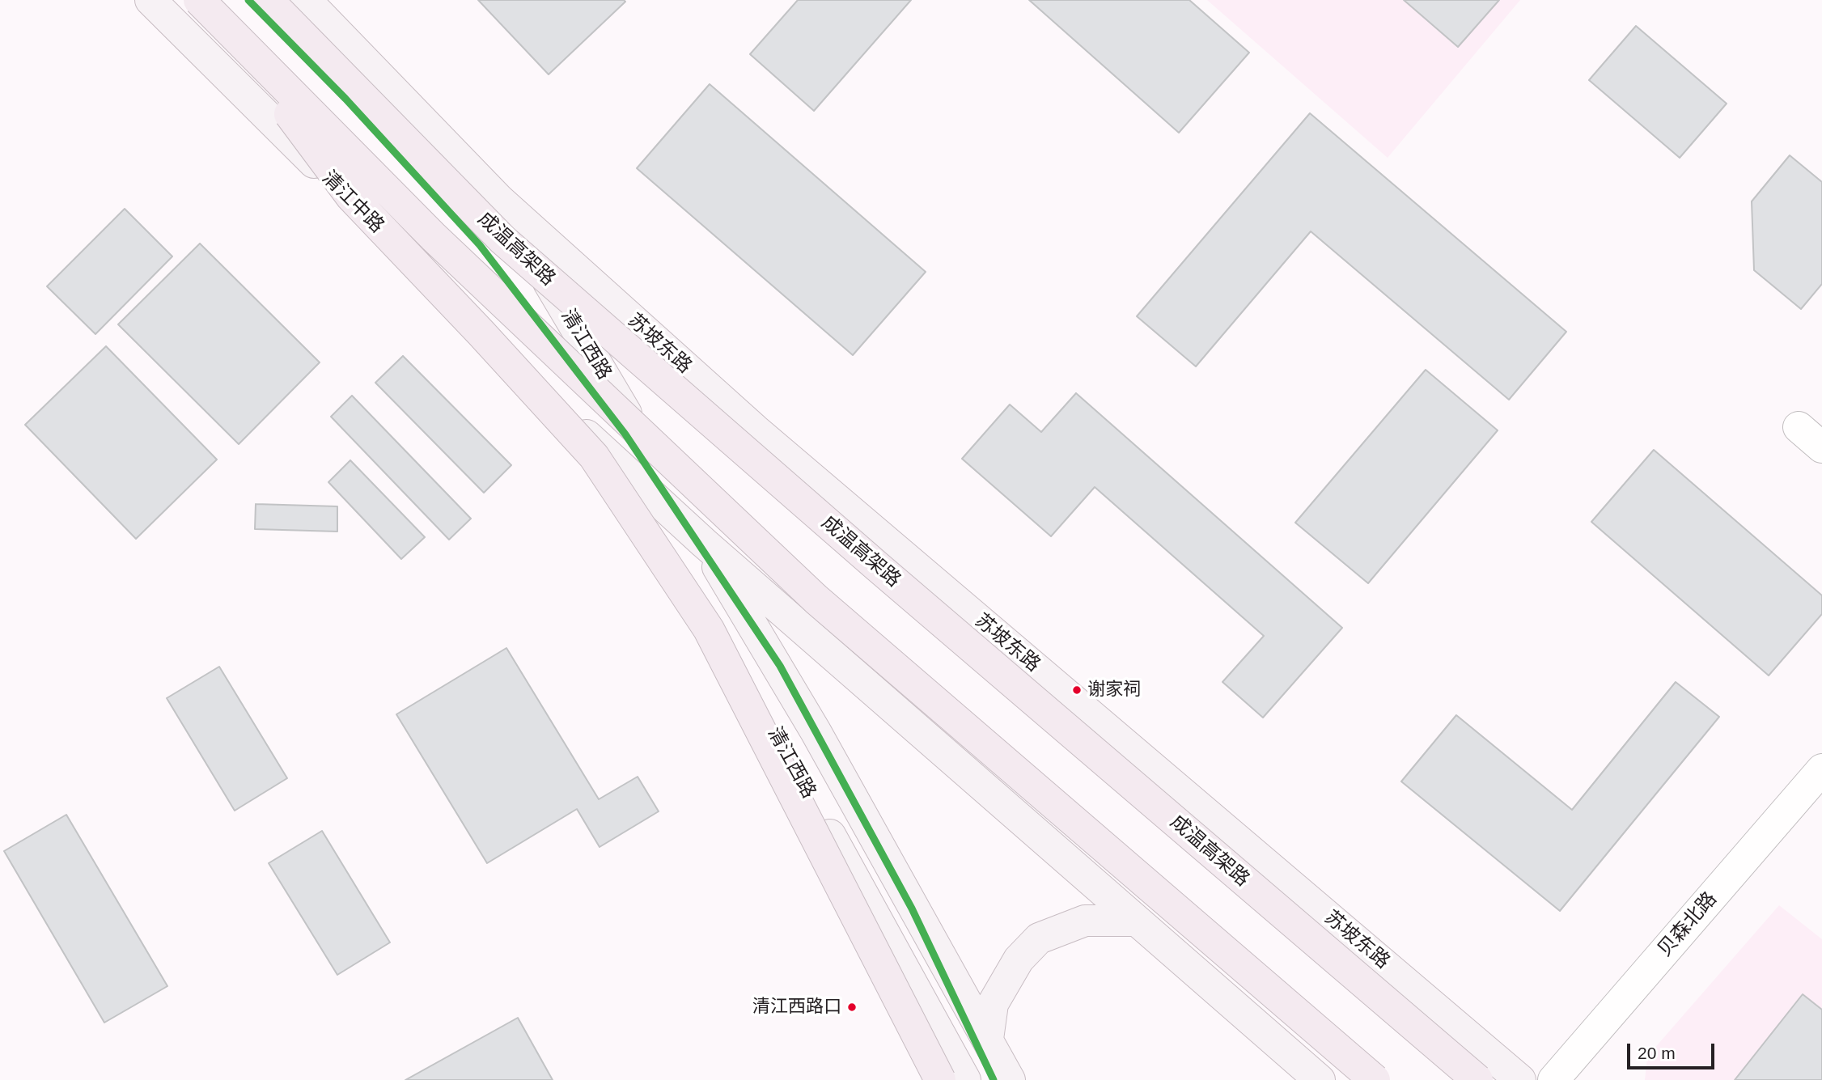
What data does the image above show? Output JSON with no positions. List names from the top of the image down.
{
  "streets": {
    "highway": ["成温高架路"],
    "main road": ["清江中路", "苏坡东路", "清江西路"],
    "street": ["贝森北路"]
  },
  "crossings": [
    ["清江中路", "清江西路"],
    ["苏坡东路", "清江西路"]
  ],
  "places": ["谢家祠", "清江西路口"],
  "scale_bar": "20 m"
}
